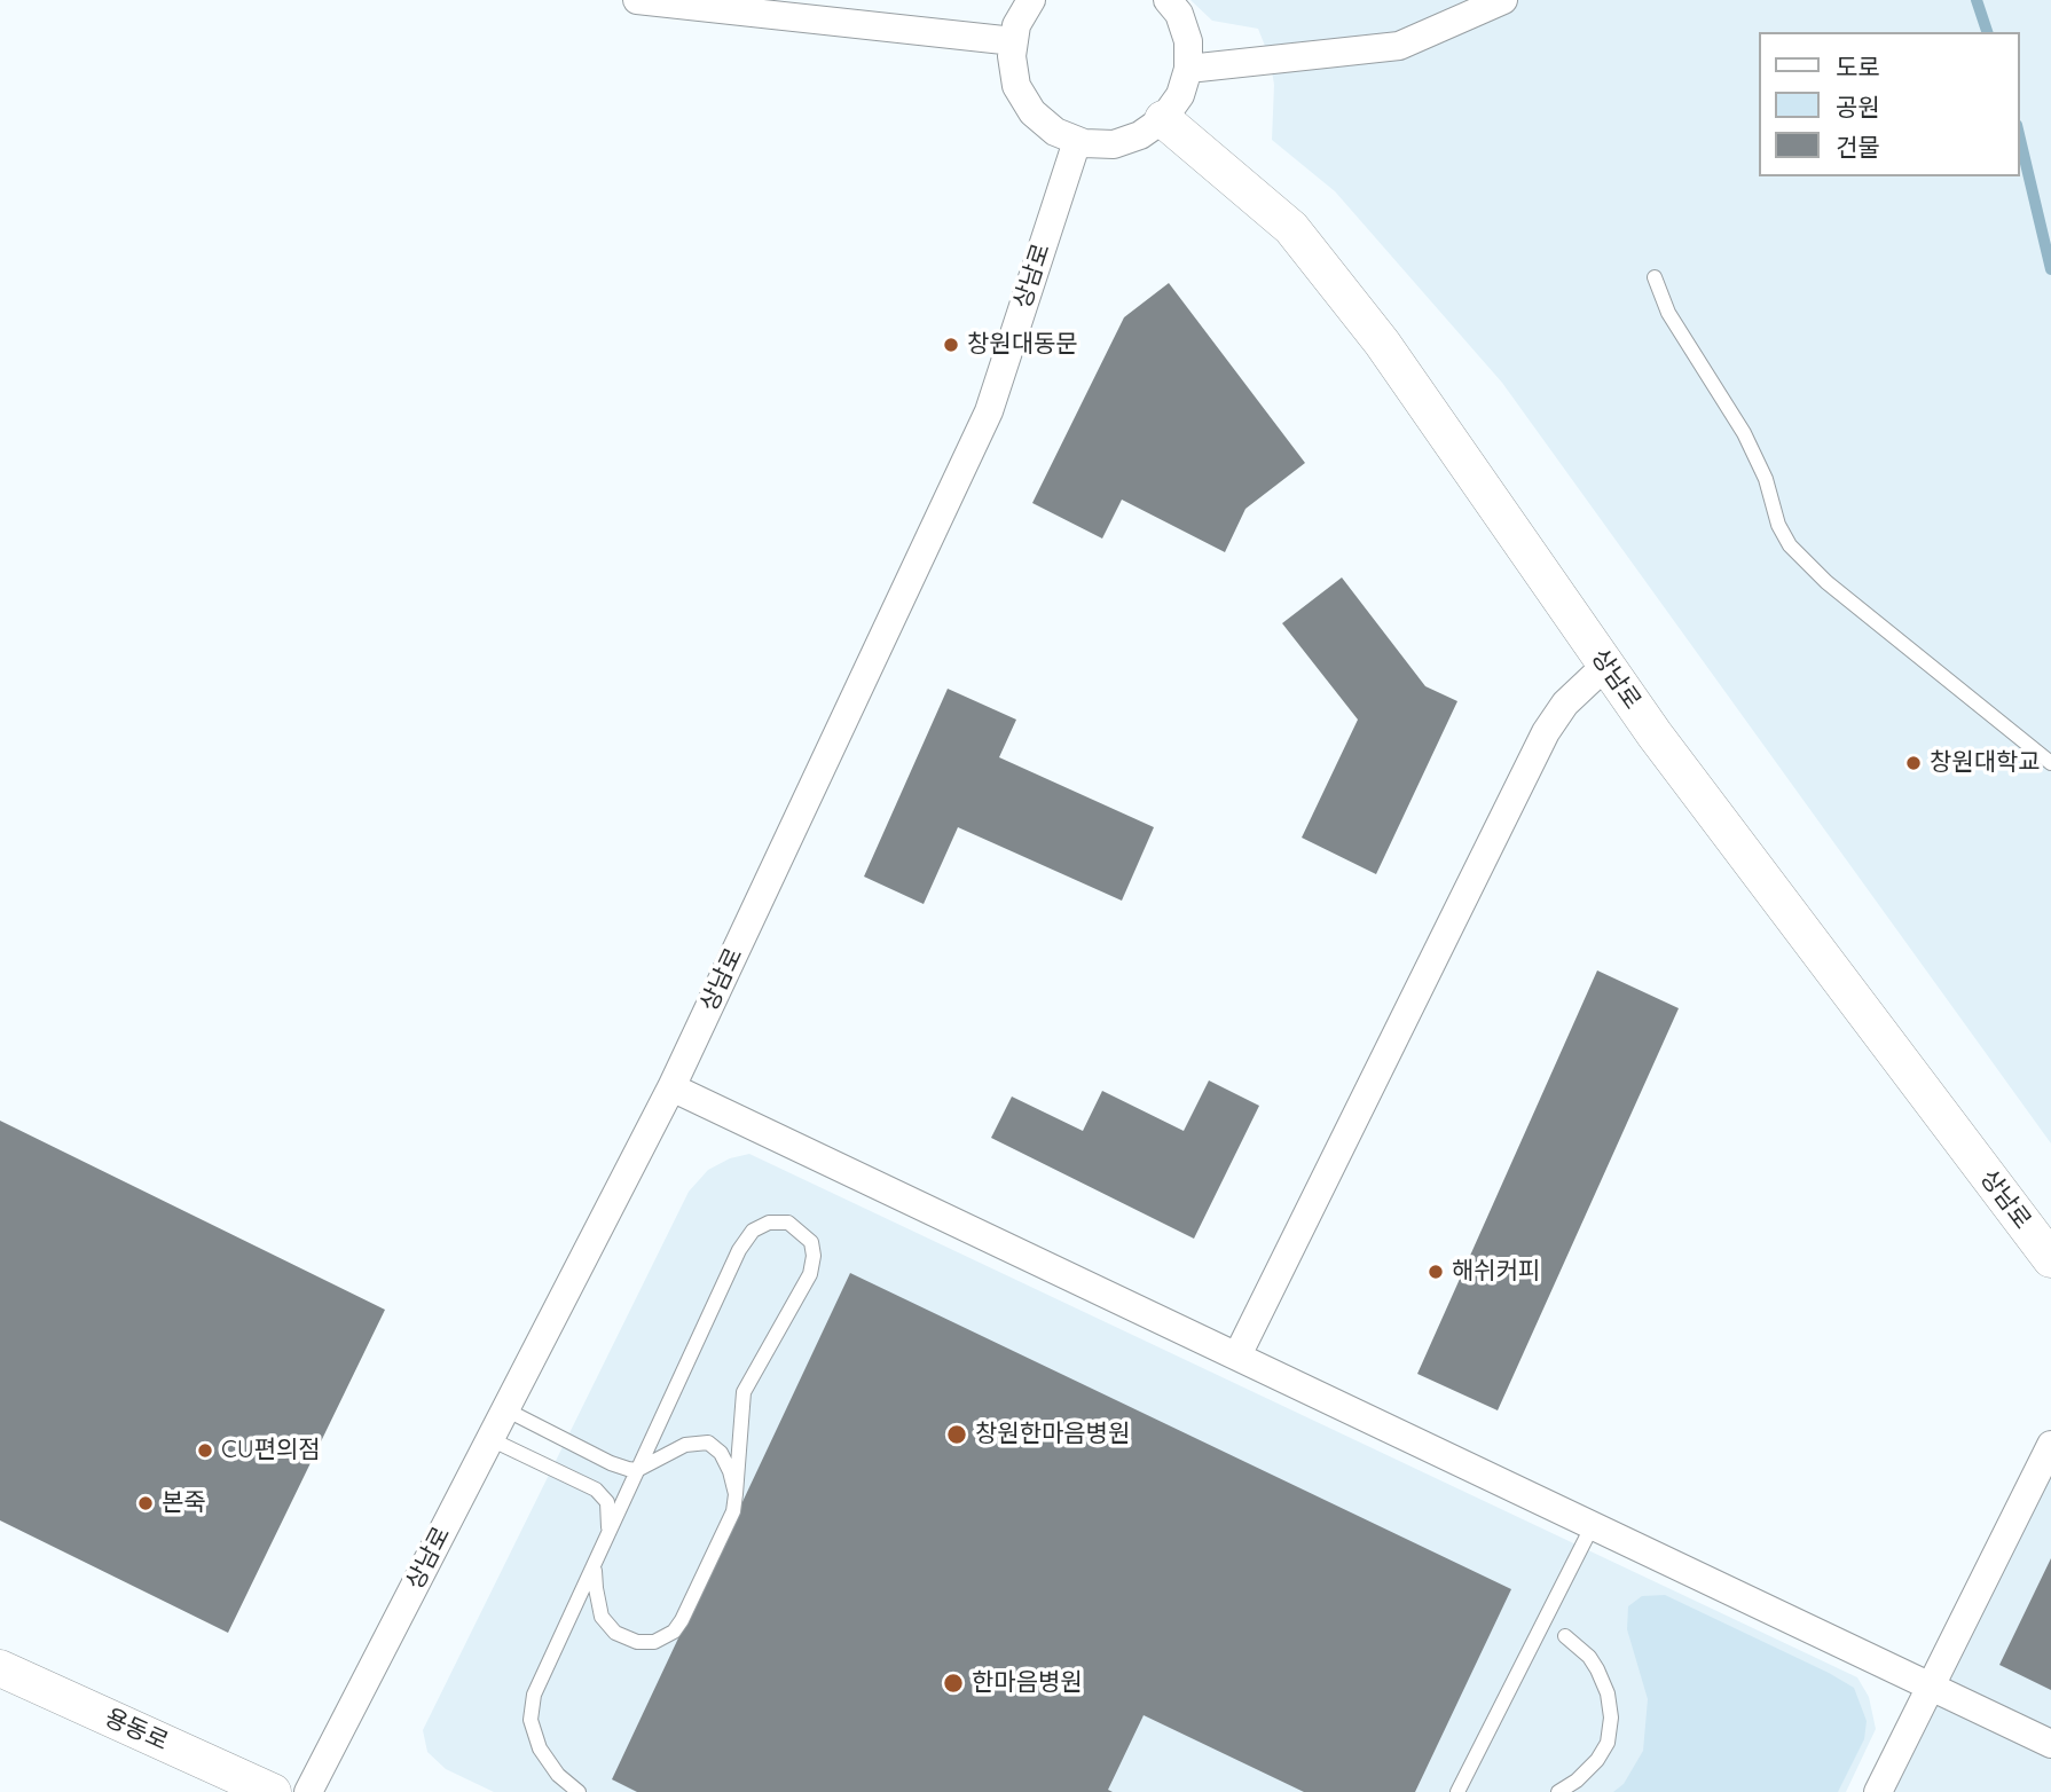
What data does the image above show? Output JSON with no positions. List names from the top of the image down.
{
  "streets": {
    "street": ["상남로", "용동로"]
  },
  "places": [
    "창원대동문",
    "창원대학교",
    "해쉬커피",
    "창원한마음병원",
    "CU편의점",
    "본죽",
    "한마음병원"
  ],
  "legend": ["도로", "공원", "건물"]
}
